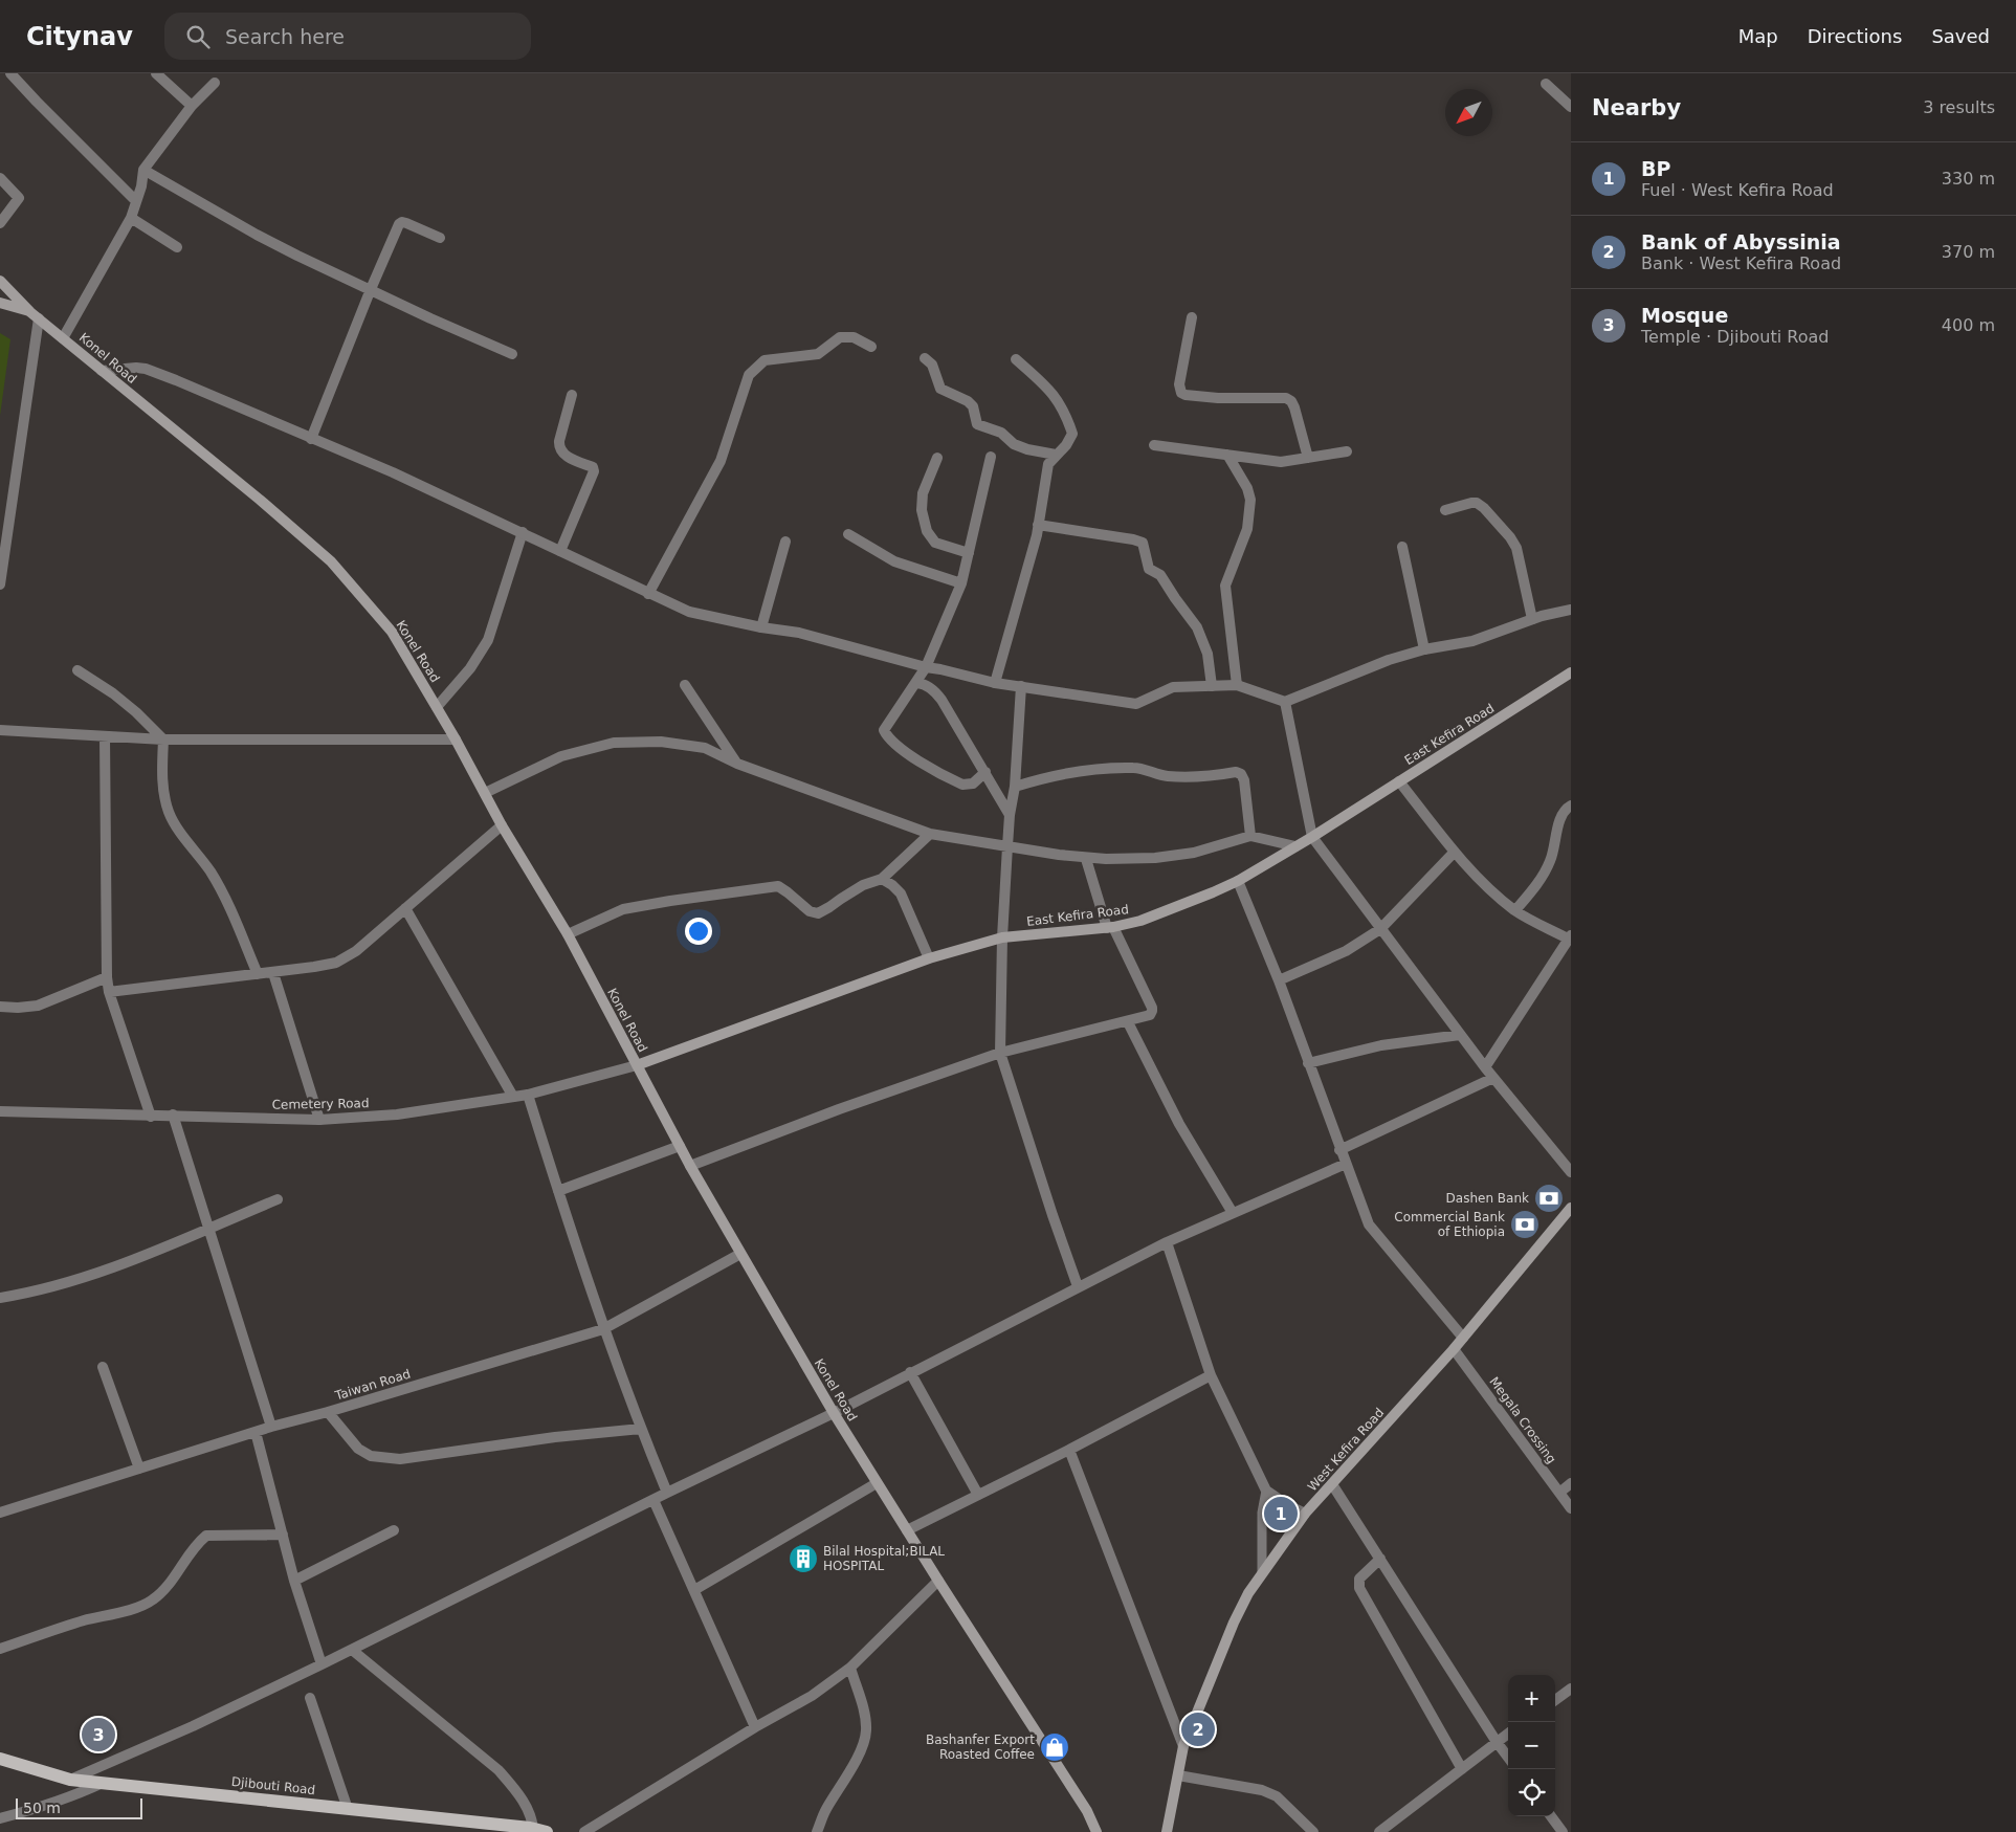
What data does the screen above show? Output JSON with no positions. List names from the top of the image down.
{
  "streets": {
    "main road": [
      "Konel Road",
      "East Kefira Road",
      "West Kefira Road",
      "Djibouti Road"
    ],
    "street": ["Cemetery Road", "Taiwan Road", "Megala Crossing"]
  },
  "crossings": [
    ["Konel Road", "East Kefira Road"],
    ["Konel Road", "Cemetery Road"],
    ["Konel Road", "Taiwan Road"],
    ["East Kefira Road", "Cemetery Road"],
    ["Megala Crossing", "West Kefira Road"]
  ],
  "places": {
    "bank": ["Dashen Bank", "Commercial Bank of Ethiopia"],
    "building": ["Bilal Hospital;BILAL HOSPITAL"],
    "shop": ["Bashanfer Export Roasted Coffee"]
  },
  "scale_bar": "50 m",
  "north": "bottom left",
  "page": {
    "header": "Citynav",
    "search": "Search here",
    "nav": ["Map", "Directions", "Saved"],
    "heading": ["Nearby", "3 results"],
    "list": [
      {
        "mark": "1",
        "name": "BP",
        "note": "Fuel · West Kefira Road",
        "value": "330 m"
      },
      {
        "mark": "2",
        "name": "Bank of Abyssinia",
        "note": "Bank · West Kefira Road",
        "value": "370 m"
      },
      {
        "mark": "3",
        "name": "Mosque",
        "note": "Temple · Djibouti Road",
        "value": "400 m"
      }
    ],
    "pins": ["1", "2", "3"],
    "map_buttons": ["+", "−"],
    "scale": "50 m"
  }
}
